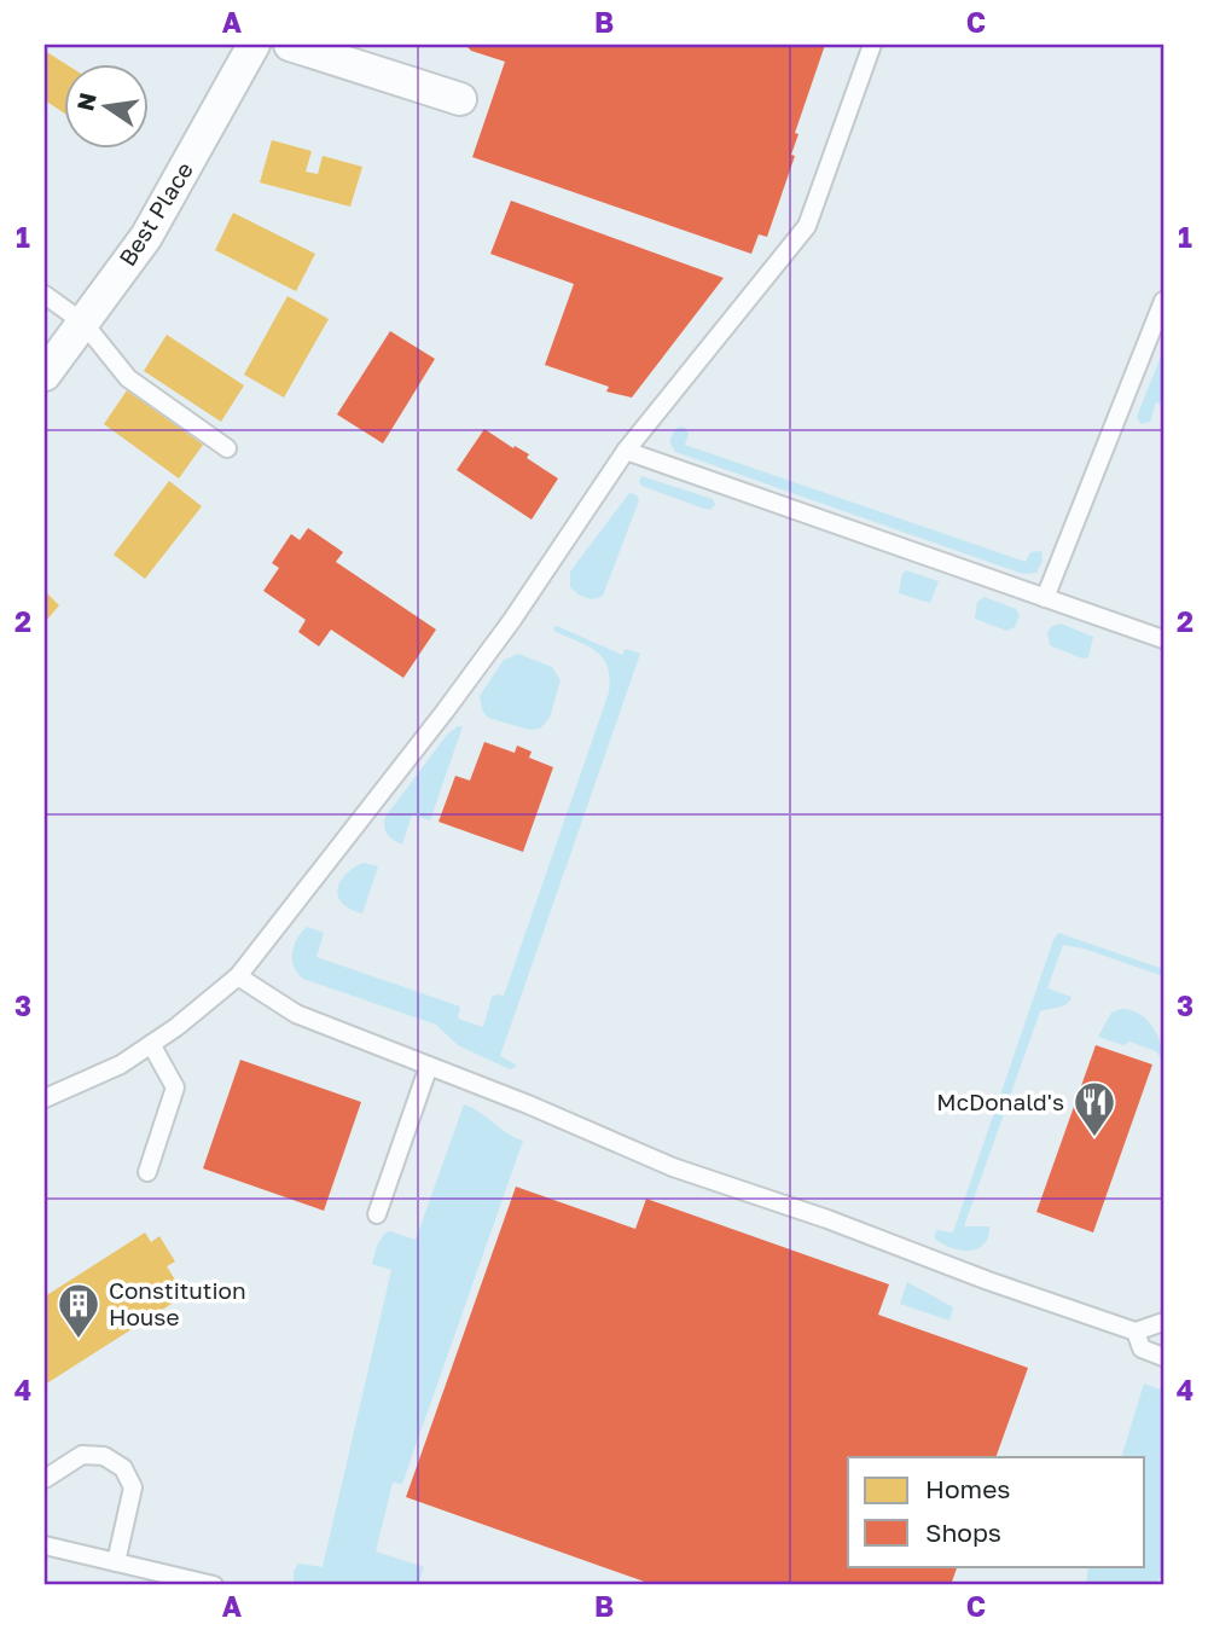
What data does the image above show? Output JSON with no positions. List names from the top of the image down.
{
  "streets": {
    "street": ["Best Place"]
  },
  "places": {
    "restaurant": ["McDonald's"],
    "building": ["Constitution House"]
  },
  "legend": ["Homes", "Shops"],
  "north": "left",
  "grid": {
    "columns": ["A", "B", "C"],
    "rows": [
      "1",
      "2",
      "3",
      "4"
    ]
  }
}
